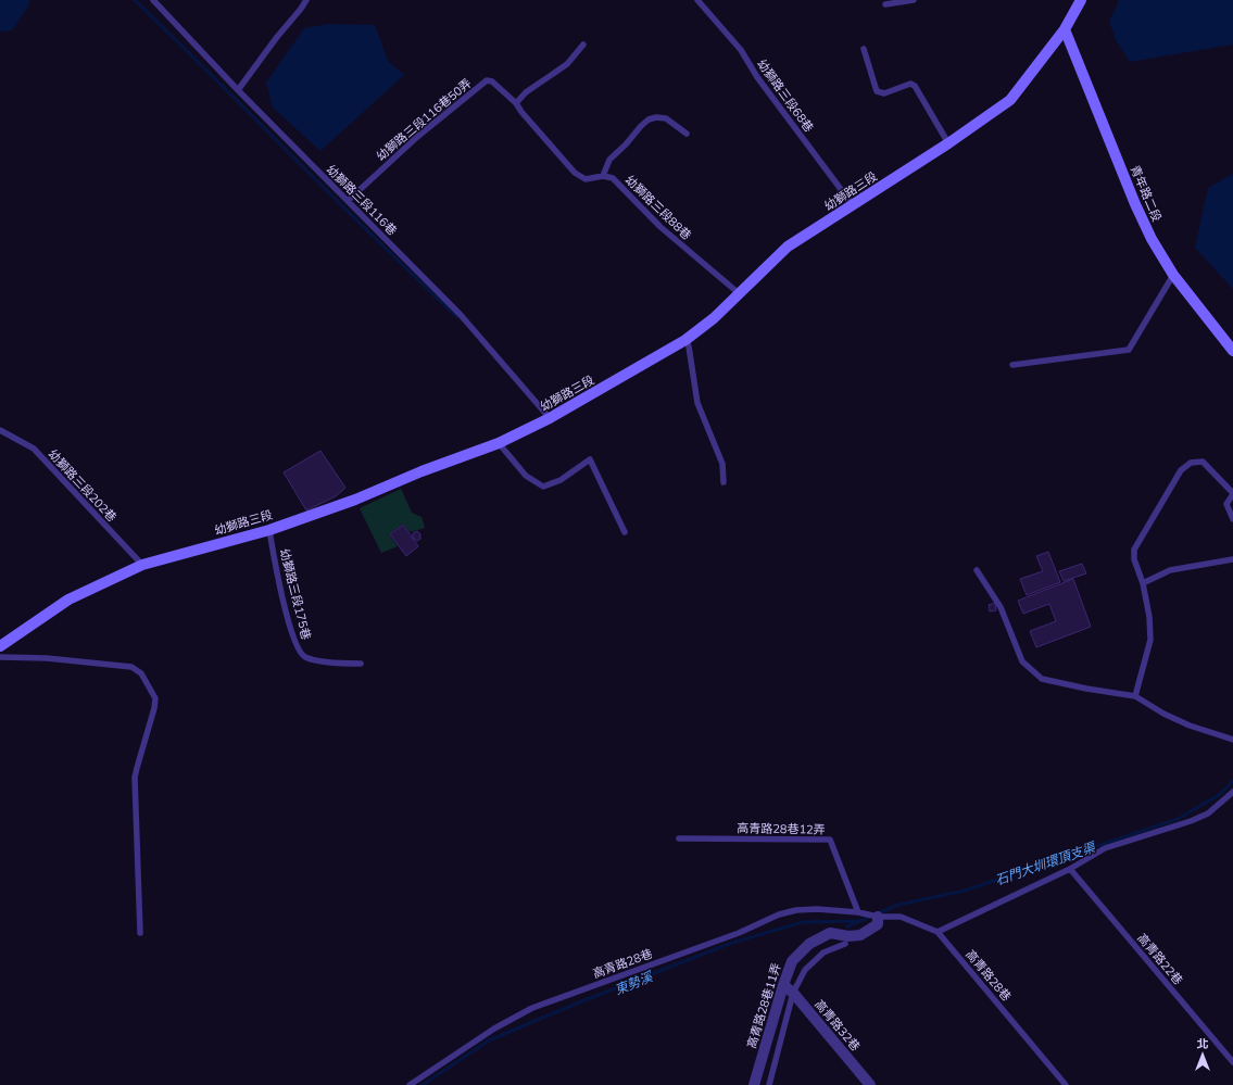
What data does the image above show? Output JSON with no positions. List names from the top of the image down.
{
  "streets": {
    "street": [
      "幼獅路三段",
      "青年路二段",
      "高青路28巷11弄",
      "高青路32巷"
    ],
    "lane": [
      "幼獅路三段68巷",
      "幼獅路三段116巷50弄",
      "幼獅路三段116巷",
      "幼獅路三段88巷",
      "幼獅路三段202巷",
      "幼獅路三段175巷",
      "高青路28巷12弄",
      "高青路22巷",
      "高青路28巷"
    ]
  },
  "crossings": [
    ["幼獅路三段68巷", "幼獅路三段"],
    ["幼獅路三段116巷50弄", "幼獅路三段116巷"],
    ["幼獅路三段", "青年路二段"],
    ["幼獅路三段", "幼獅路三段116巷"],
    ["幼獅路三段", "幼獅路三段88巷"],
    ["幼獅路三段", "幼獅路三段202巷"],
    ["幼獅路三段", "幼獅路三段175巷"],
    ["高青路28巷12弄", "高青路28巷"],
    ["高青路28巷", "高青路28巷11弄"],
    ["高青路28巷11弄", "高青路32巷"]
  ],
  "water": ["石門大圳環頂支渠", "東勢溪"],
  "north": "top"
}
